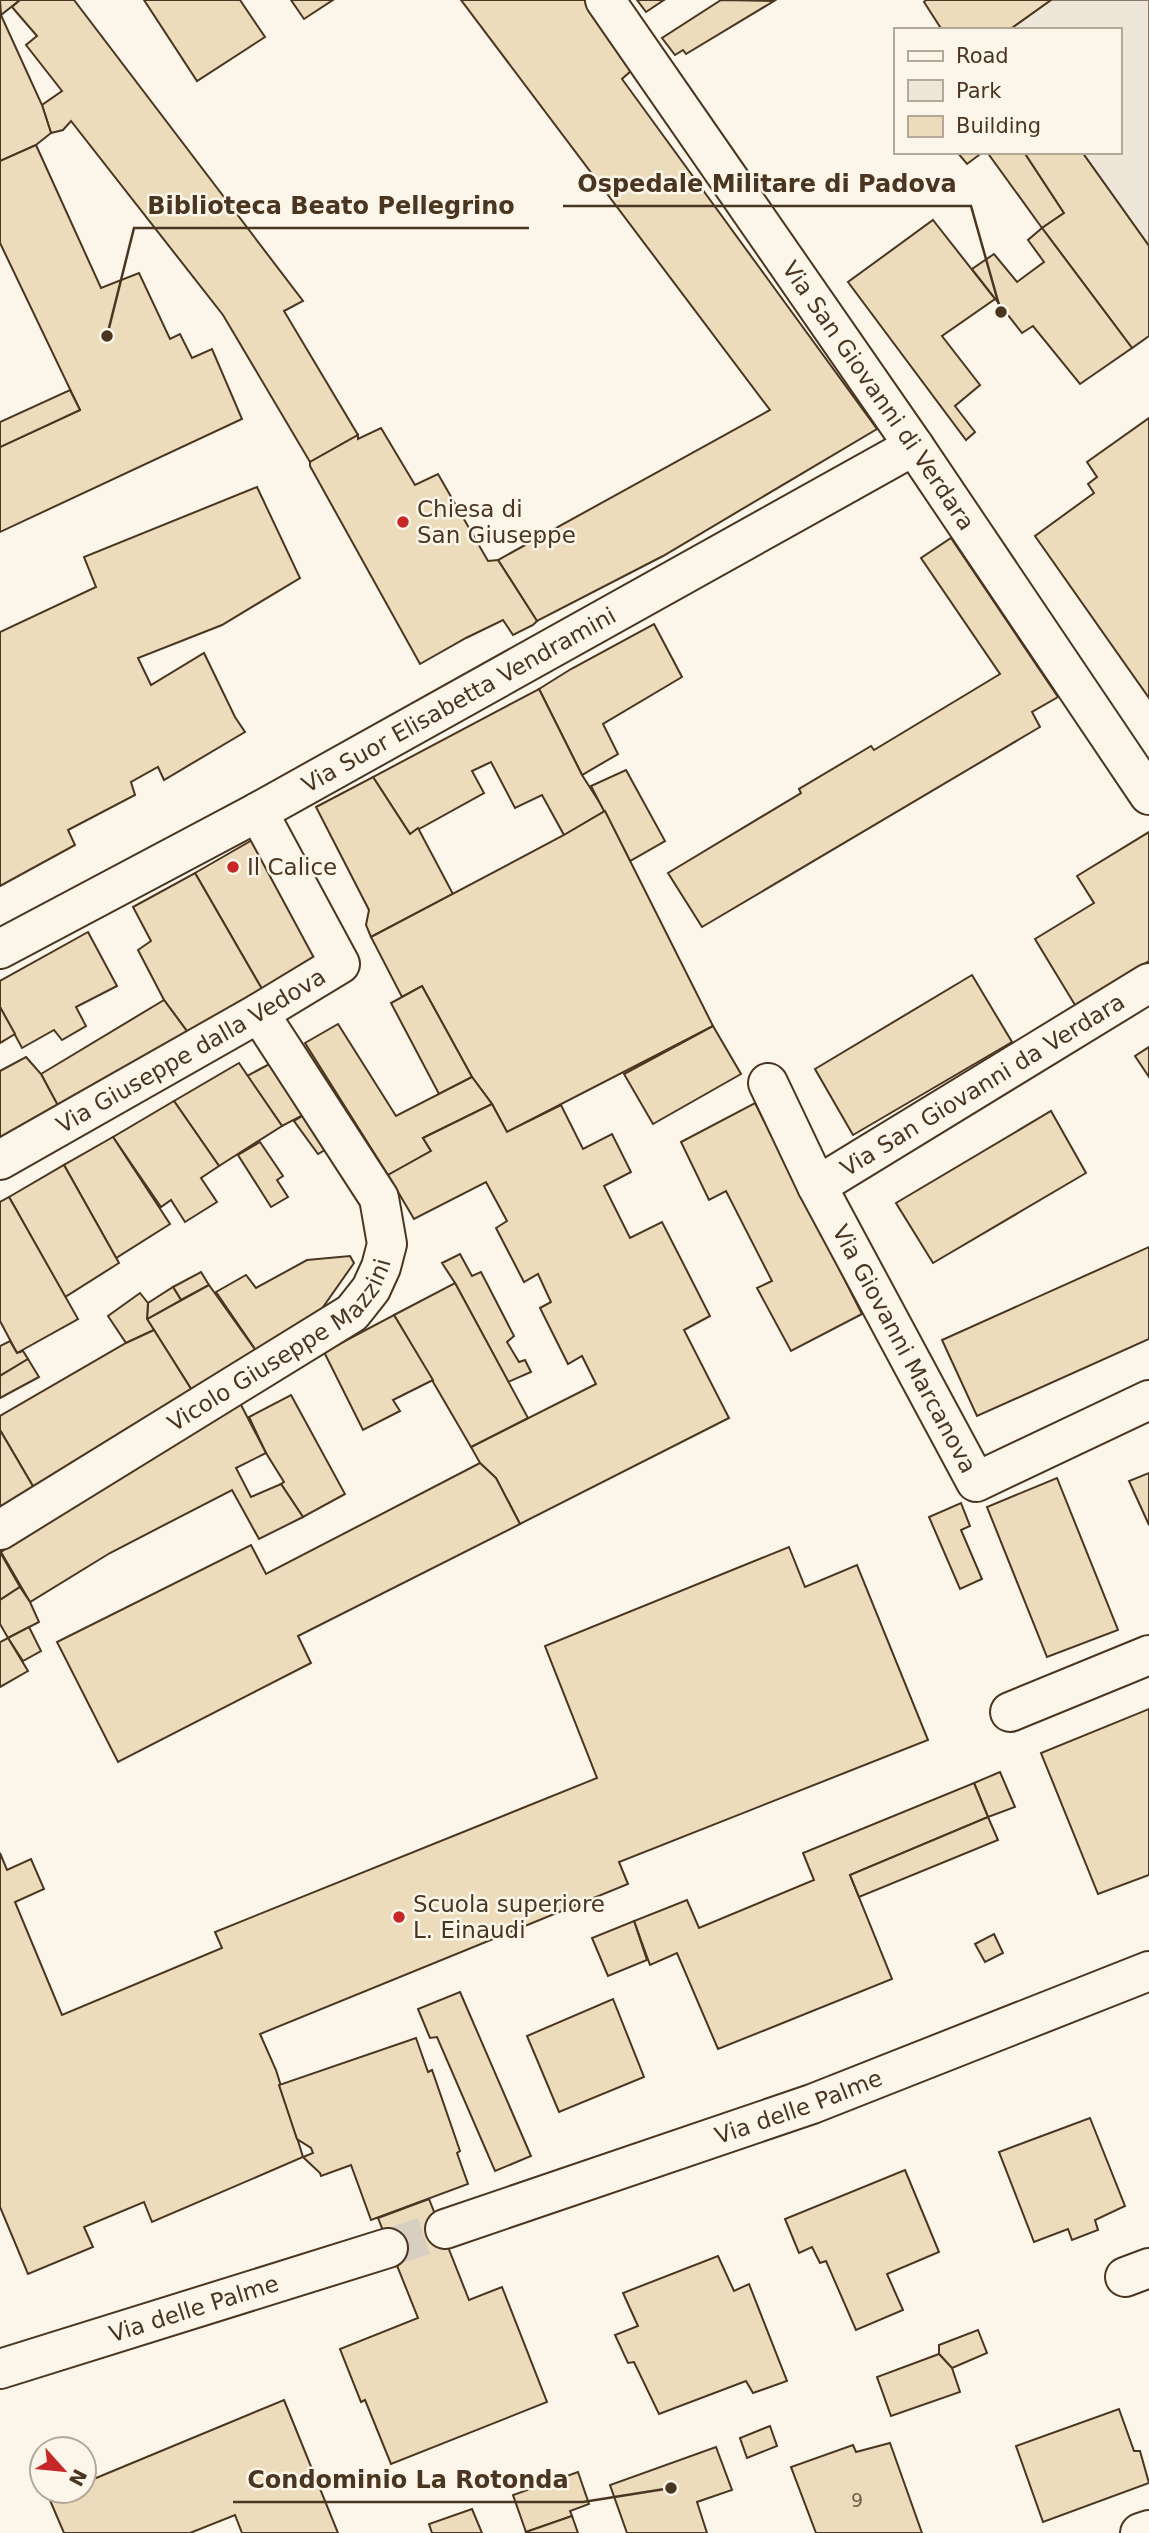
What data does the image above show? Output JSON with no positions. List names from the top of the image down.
{
  "streets": {
    "street": [
      "Via San Giovanni di Verdara",
      "Via Suor Elisabetta Vendramini",
      "Via Giuseppe dalla Vedova",
      "Via San Giovanni da Verdara",
      "Vicolo Giuseppe Mazzini",
      "Via Giovanni Marcanova",
      "Via delle Palme"
    ]
  },
  "crossings": [
    ["Via San Giovanni di Verdara", "Via Suor Elisabetta Vendramini"],
    ["Via Suor Elisabetta Vendramini", "Via Giuseppe dalla Vedova"],
    ["Via Giuseppe dalla Vedova", "Vicolo Giuseppe Mazzini"],
    ["Via San Giovanni da Verdara", "Via Giovanni Marcanova"]
  ],
  "places": [
    "Ospedale Militare di Padova",
    "Biblioteca Beato Pellegrino",
    "Chiesa di San Giuseppe",
    "Il Calice",
    "Scuola superiore L. Einaudi",
    "Condominio La Rotonda"
  ],
  "house_numbers": ["9"],
  "legend": ["Road", "Park", "Building"],
  "north": "bottom right"
}
